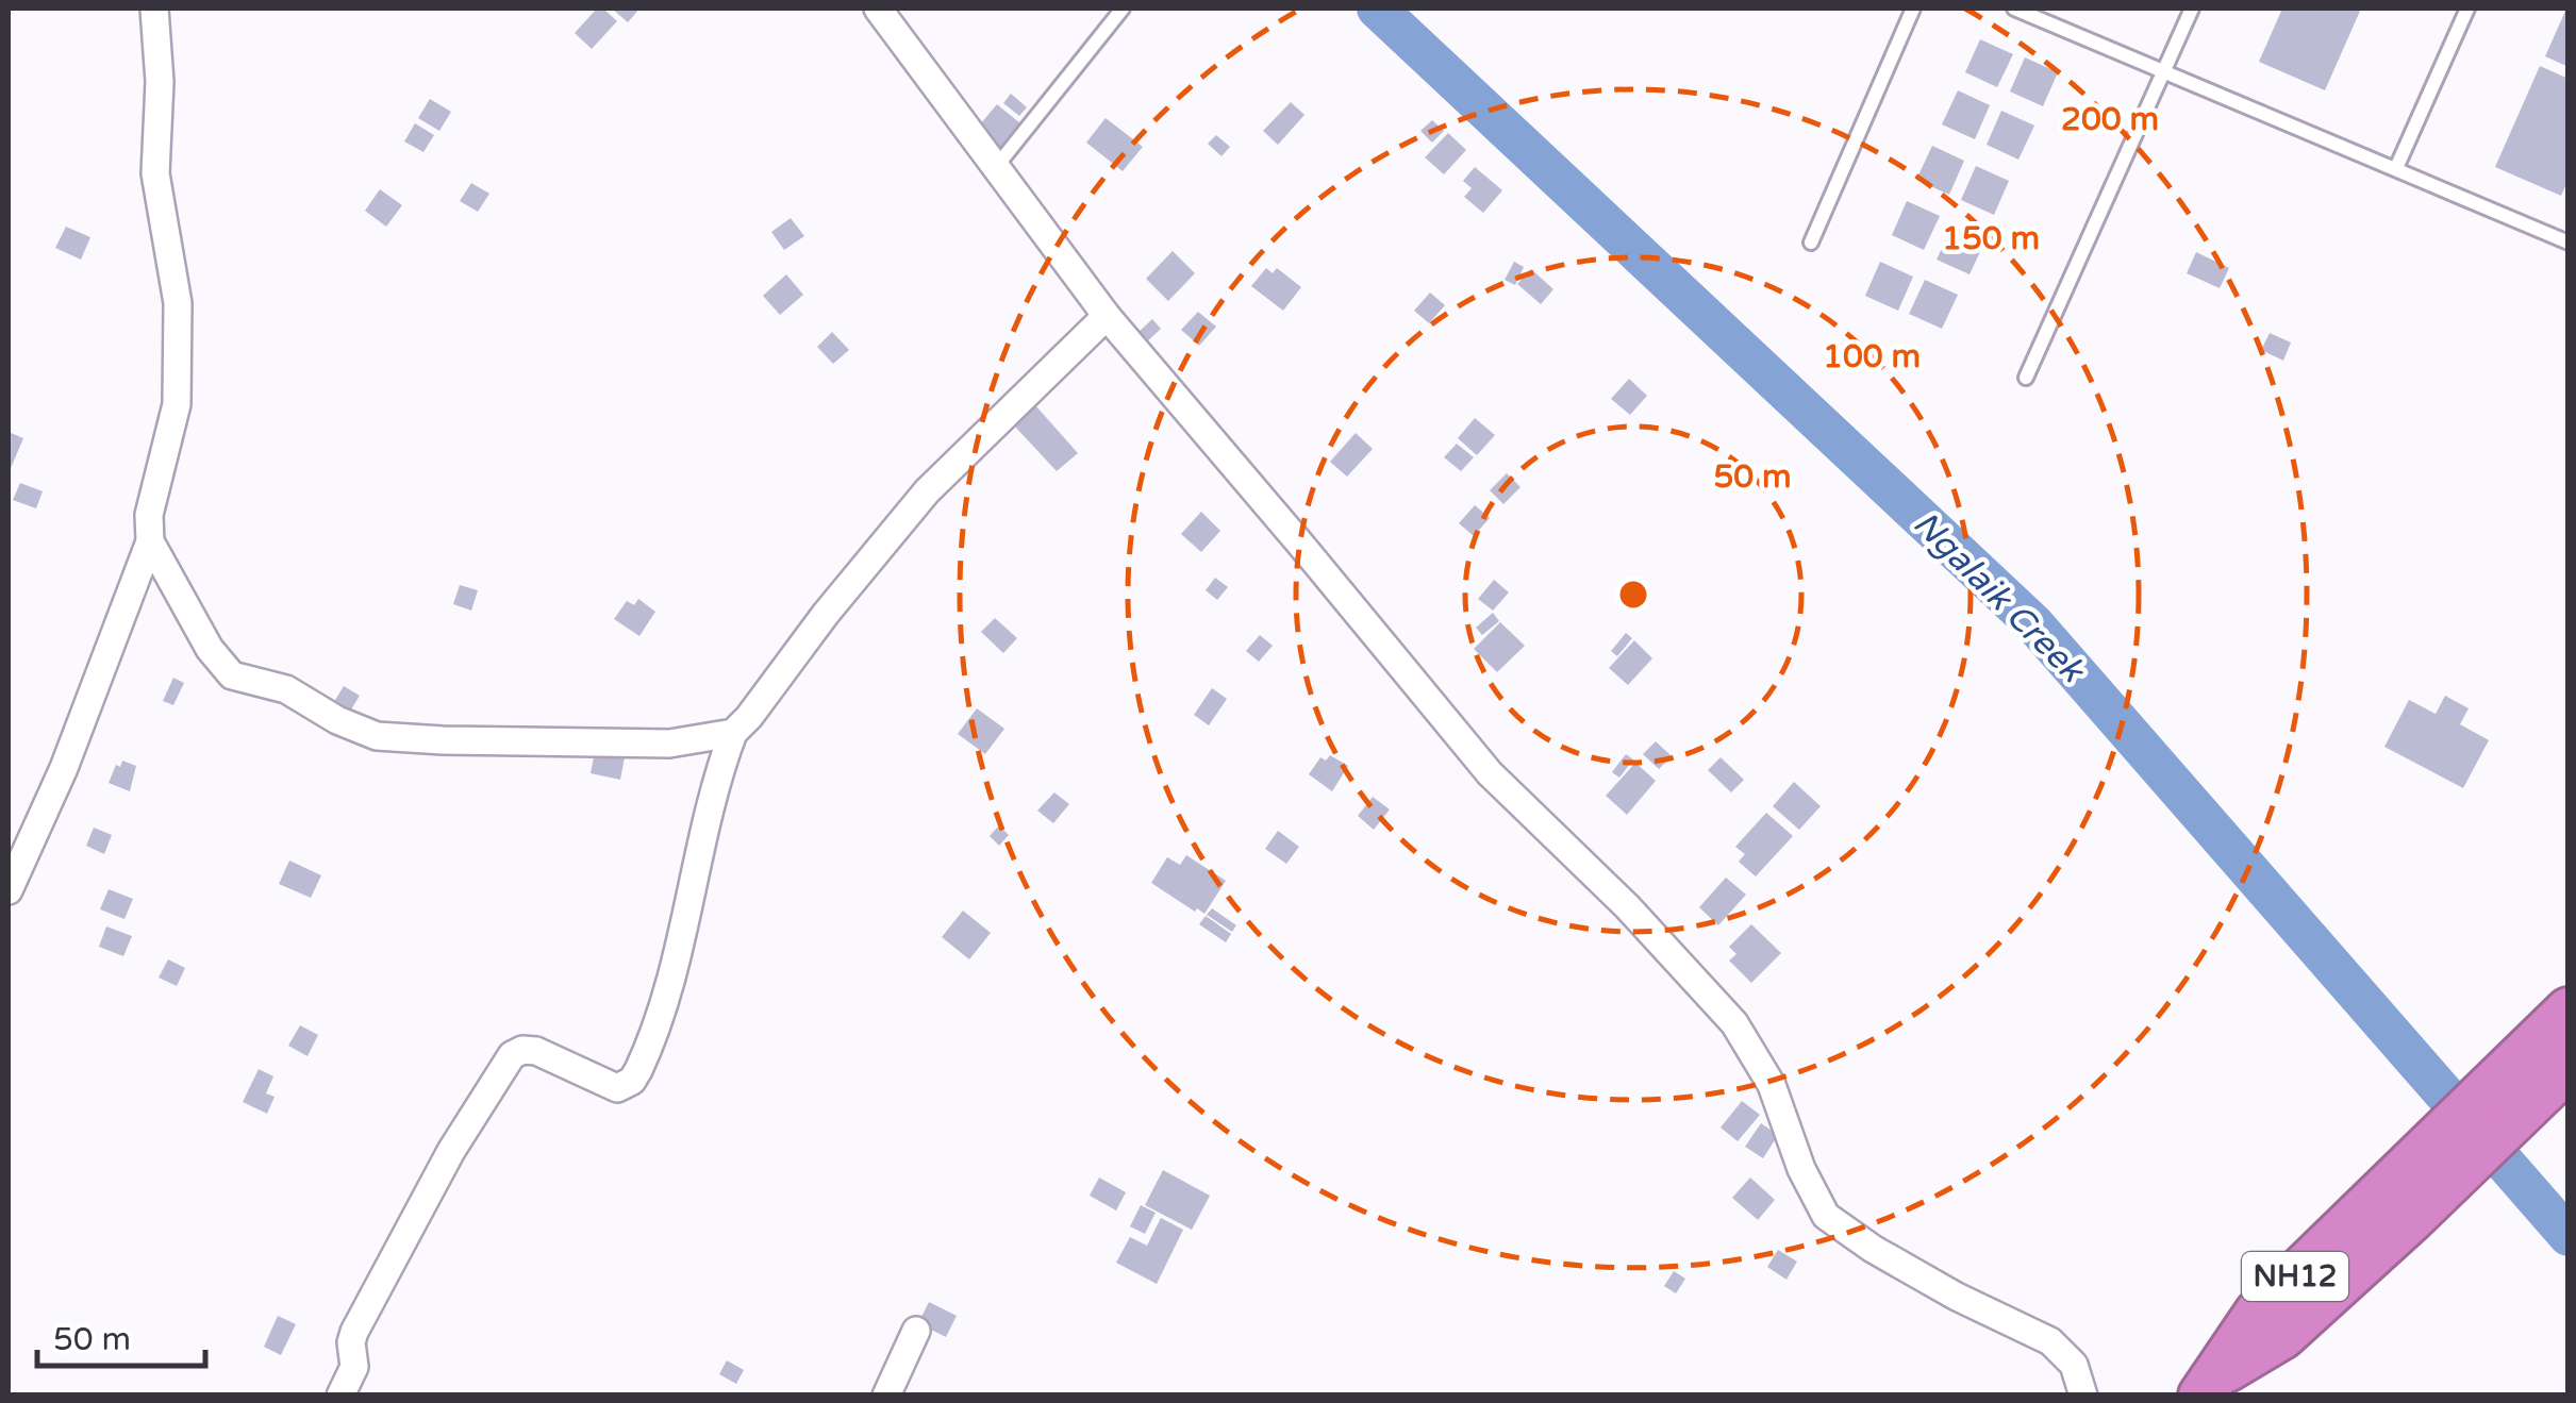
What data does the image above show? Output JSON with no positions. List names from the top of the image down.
{
  "streets": {
    "highway": ["NH12"]
  },
  "water": ["Ngalaik Creek"],
  "scale_bar": "50 m",
  "rings": [
    "200 m",
    "150 m",
    "100 m",
    "50 m"
  ]
}
